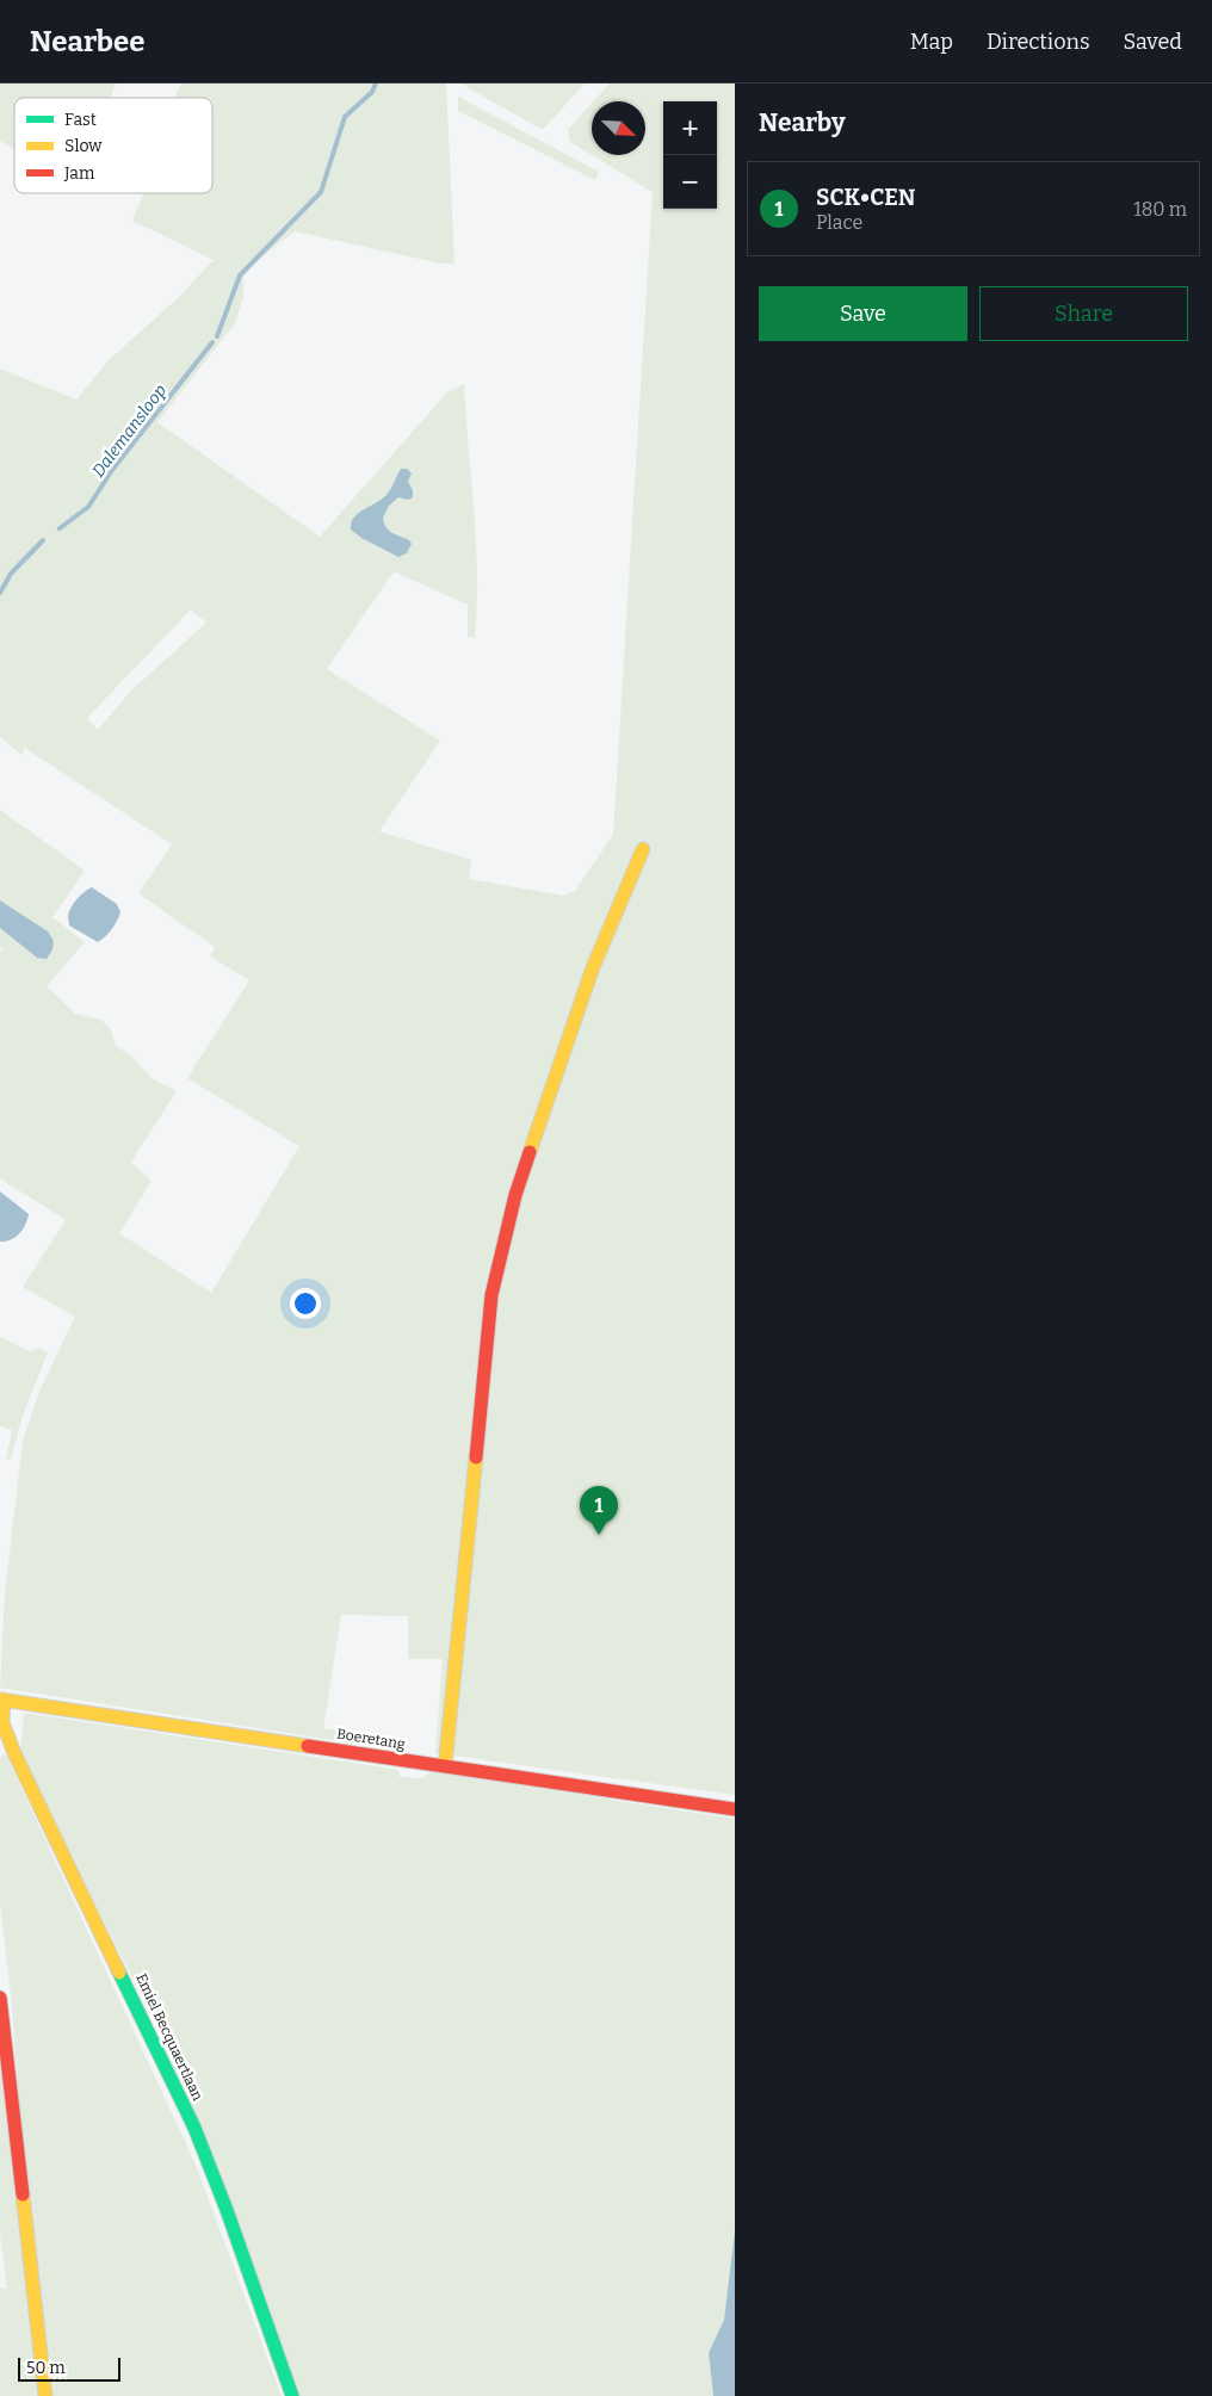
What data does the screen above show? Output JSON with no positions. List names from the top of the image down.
{
  "streets": {
    "street": ["Boeretang", "Emiel Becquaertlaan"]
  },
  "crossings": [
    ["Boeretang", "Emiel Becquaertlaan"]
  ],
  "water": ["Dalemansloop"],
  "legend": ["Fast", "Slow", "Jam"],
  "scale_bar": "50 m",
  "north": "bottom right",
  "page": {
    "header": "Nearbee",
    "nav": ["Map", "Directions", "Saved"],
    "heading": "Nearby",
    "map_buttons": ["+", "−"],
    "list": [
      {
        "mark": "1",
        "name": "SCK•CEN",
        "note": "Place",
        "value": "180 m"
      }
    ],
    "buttons": ["Save", "Share"],
    "pins": "1",
    "scale": "50 m"
  }
}
